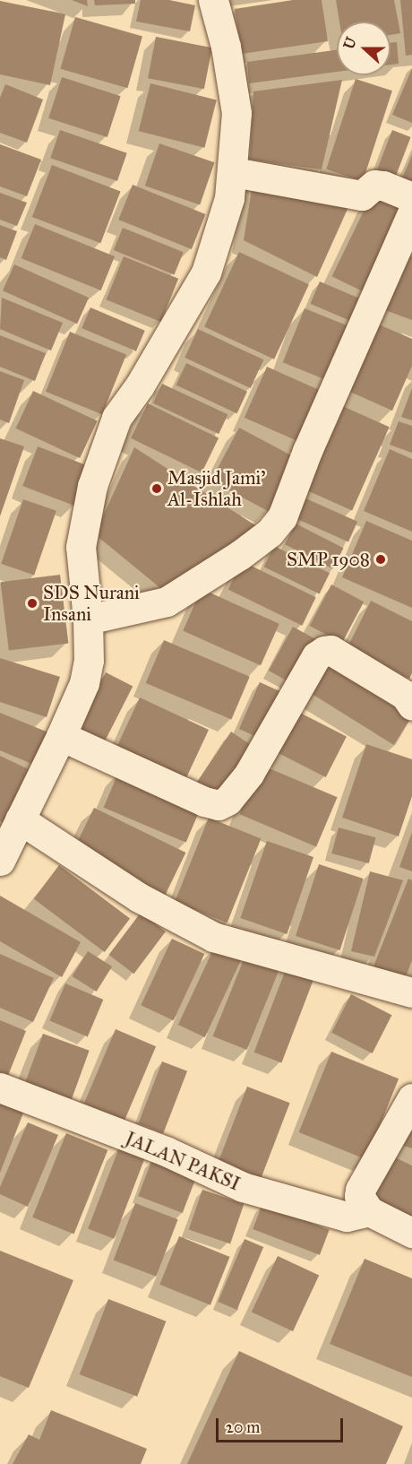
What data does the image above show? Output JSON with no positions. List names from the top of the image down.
{
  "streets": {
    "street": ["JALAN PAKSI"]
  },
  "places": ["Masjid Jami' Al-Ishlah", "SMP 1908", "SDS Nurani Insani"],
  "scale_bar": "20 m",
  "north": "left"
}
